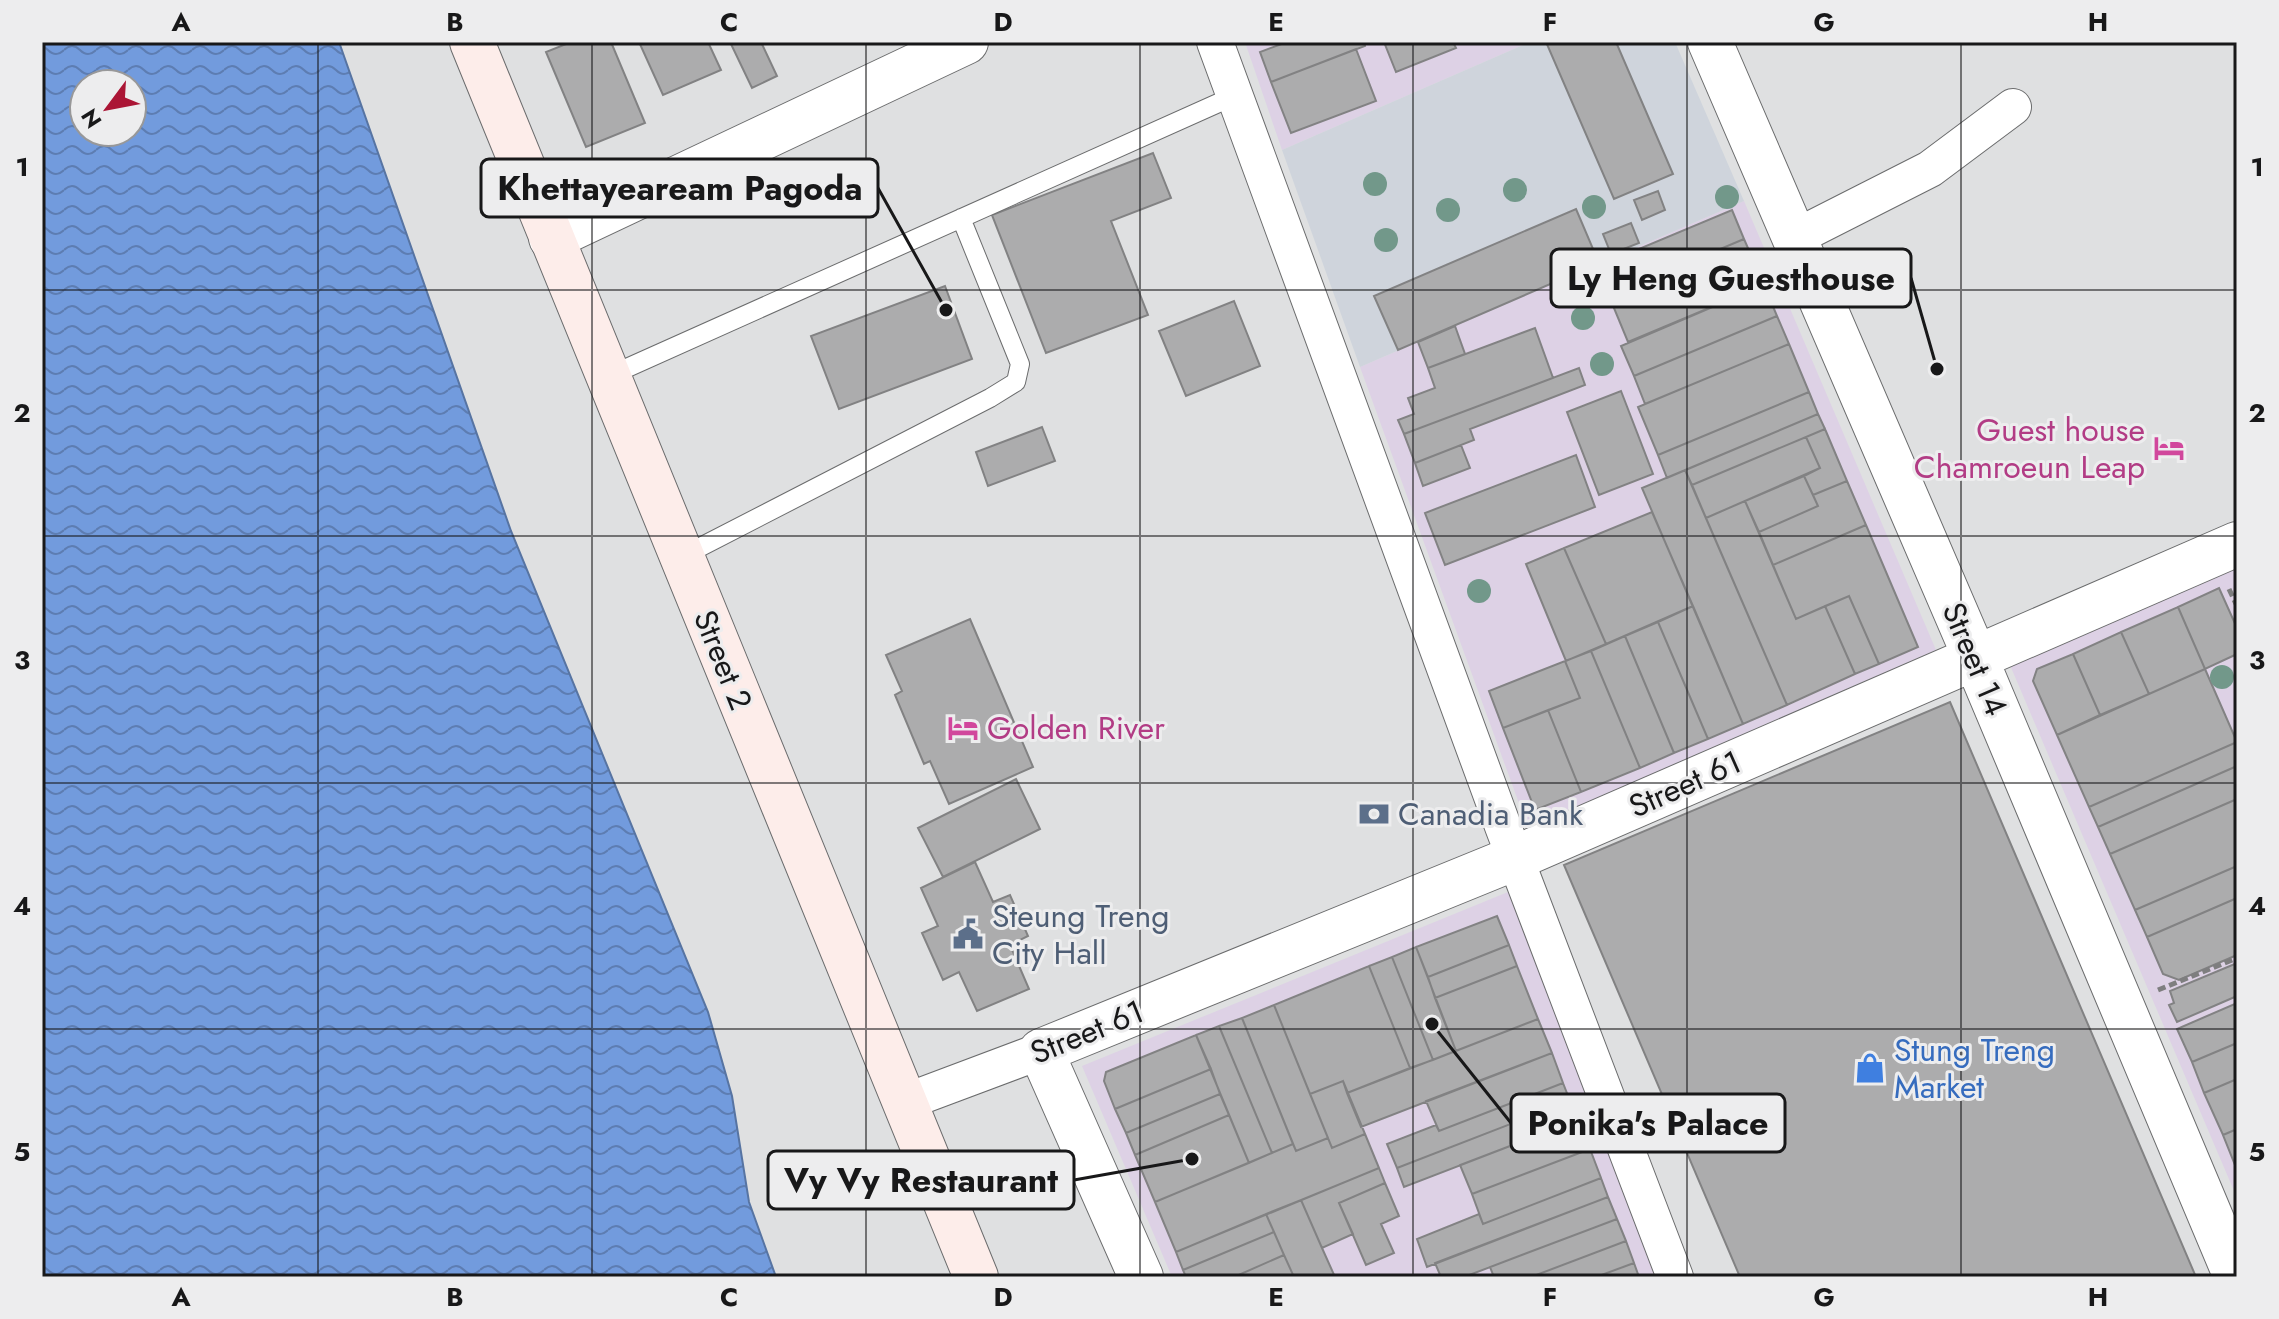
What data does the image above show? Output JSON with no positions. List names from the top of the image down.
{
  "streets": {
    "main road": ["Street 2"],
    "street": ["Street 14", "Street 61"]
  },
  "crossings": [
    ["Street 14", "Street 61"],
    ["Street 2", "Street 61"]
  ],
  "places": {
    "other": [
      "Khettayeaream Pagoda",
      "Ly Heng Guesthouse",
      "Ponika's Palace",
      "Vy Vy Restaurant"
    ],
    "hotel": ["Guest house Chamroeun Leap", "Golden River"],
    "bank": ["Canadia Bank"],
    "public building": ["Steung Treng City Hall"],
    "shop": ["Stung Treng Market"]
  },
  "north": "bottom left",
  "grid": {
    "columns": [
      "A",
      "B",
      "C",
      "D",
      "E",
      "F",
      "G",
      "H"
    ],
    "rows": [
      "1",
      "2",
      "3",
      "4",
      "5"
    ]
  }
}
